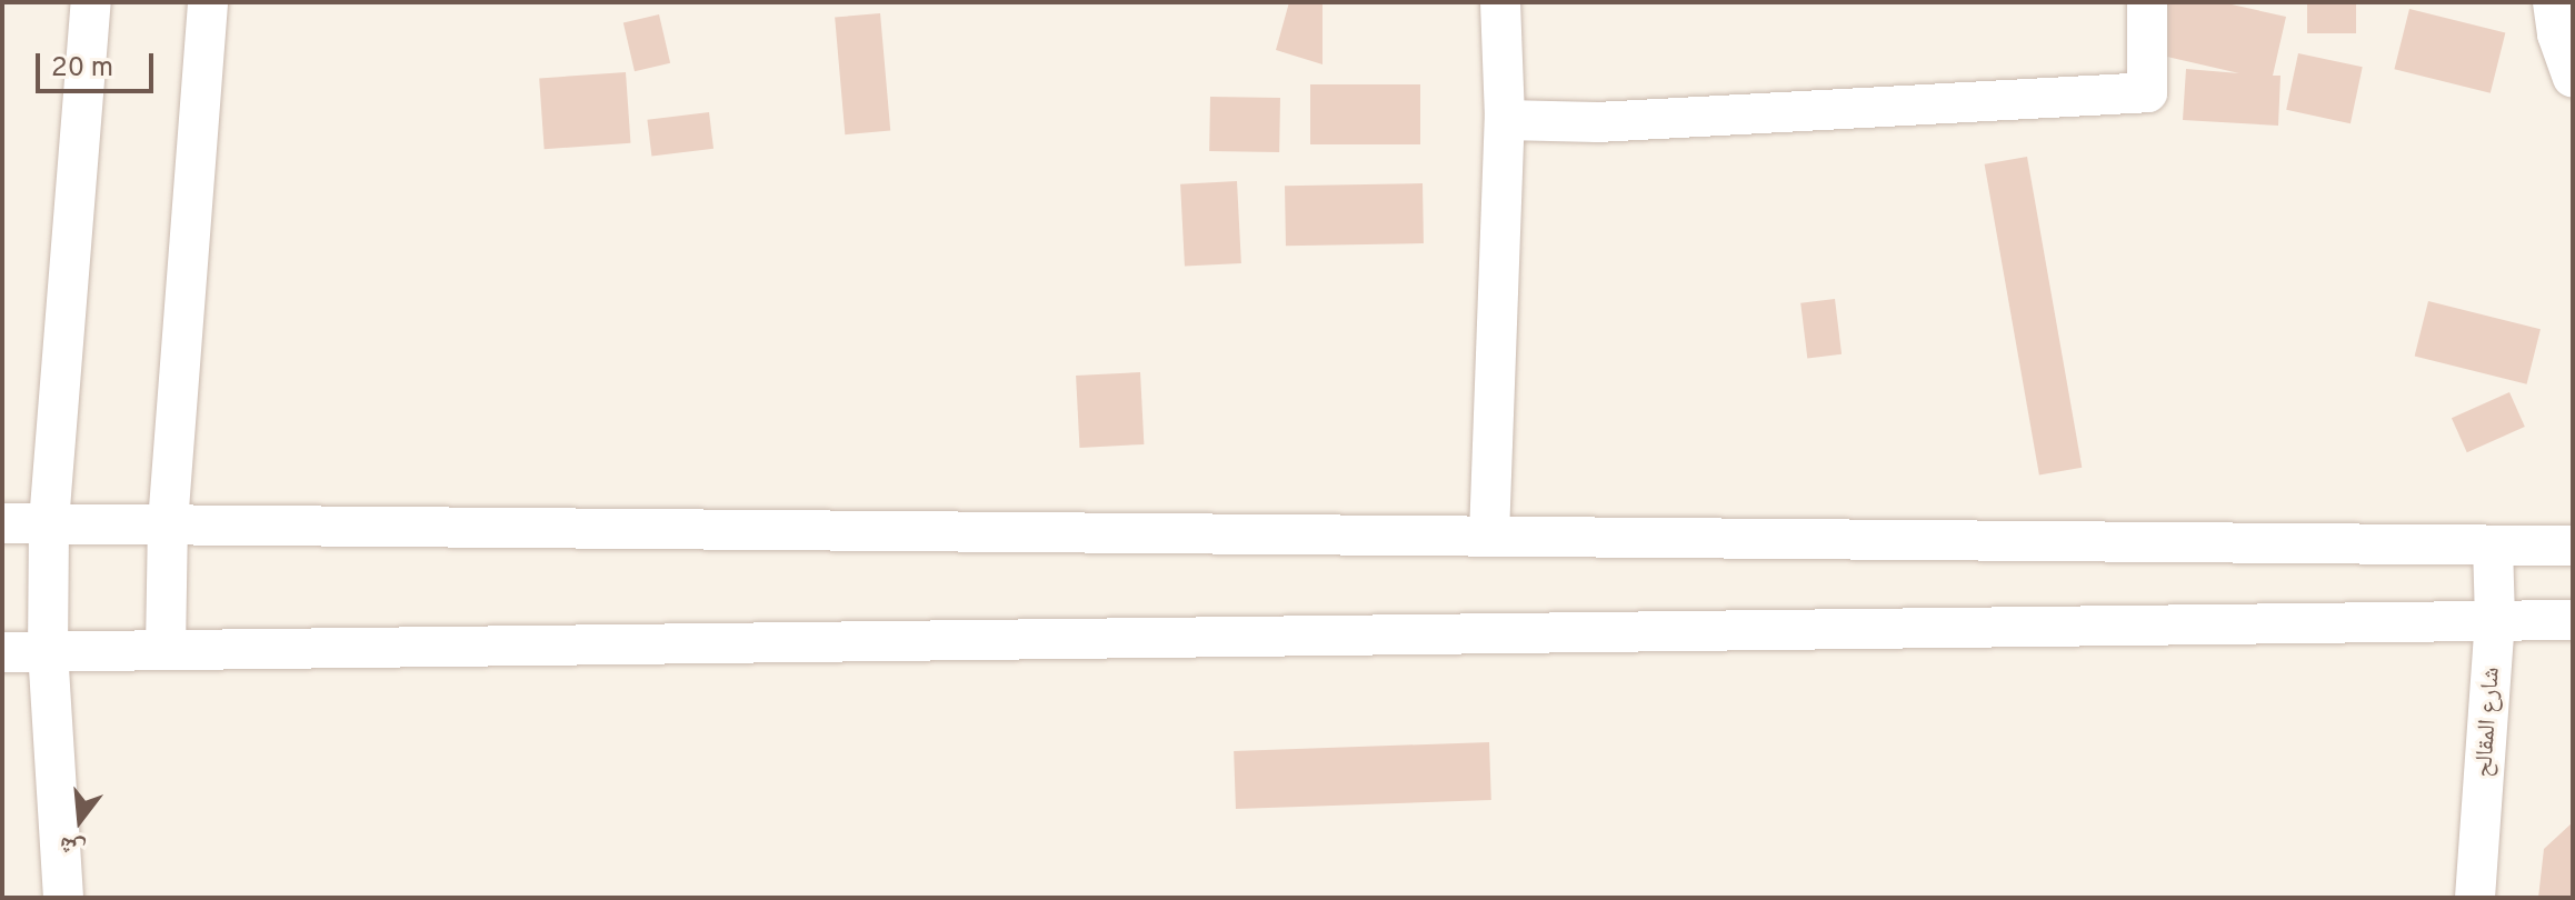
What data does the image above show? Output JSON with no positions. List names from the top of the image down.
{
  "streets": {
    "street": ["شارع المقالح"]
  },
  "scale_bar": "20 m",
  "north": "bottom"
}
